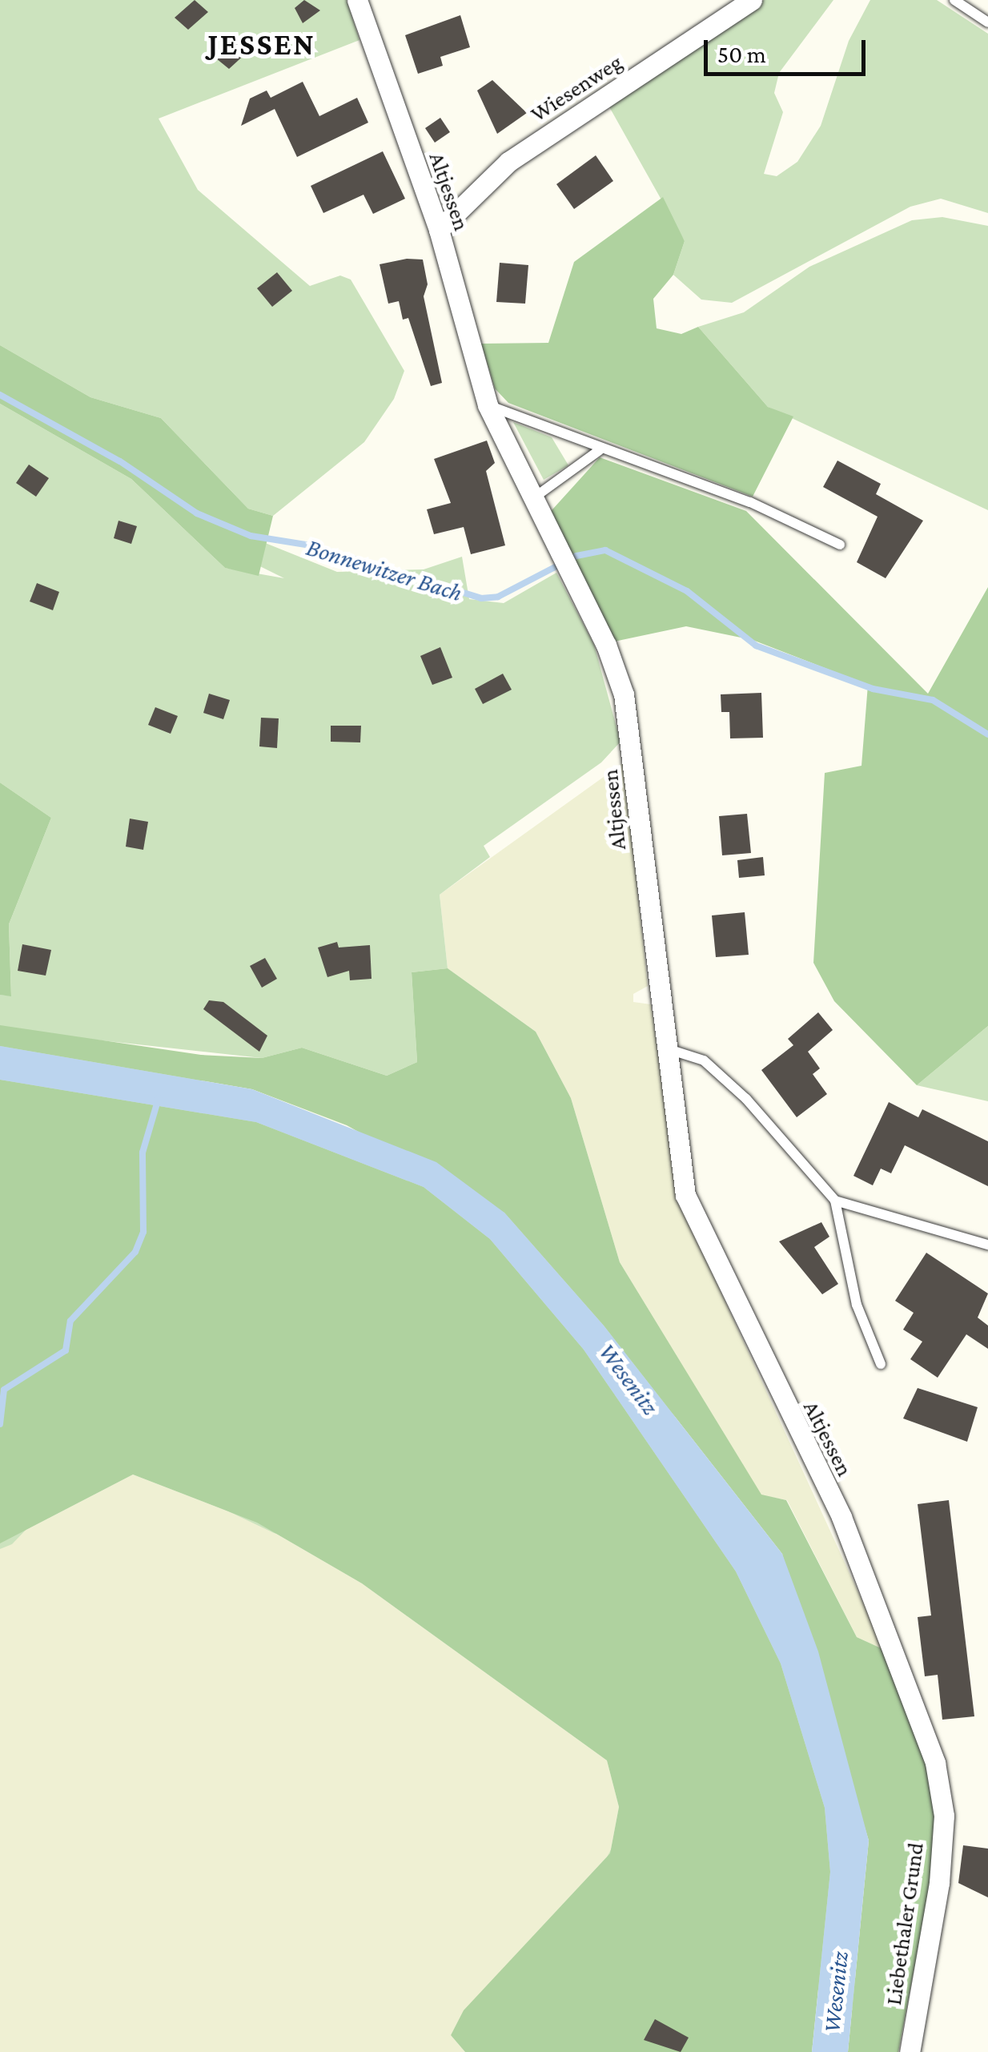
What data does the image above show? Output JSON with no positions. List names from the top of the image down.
{
  "streets": {
    "street": ["Wiesenweg", "Altjessen", "Liebethaler Grund"]
  },
  "crossings": [
    ["Wiesenweg", "Altjessen"],
    ["Altjessen", "Liebethaler Grund"]
  ],
  "districts": ["JESSEN"],
  "water": ["Bonnewitzer Bach", "Wesenitz"],
  "scale_bar": "50 m"
}
